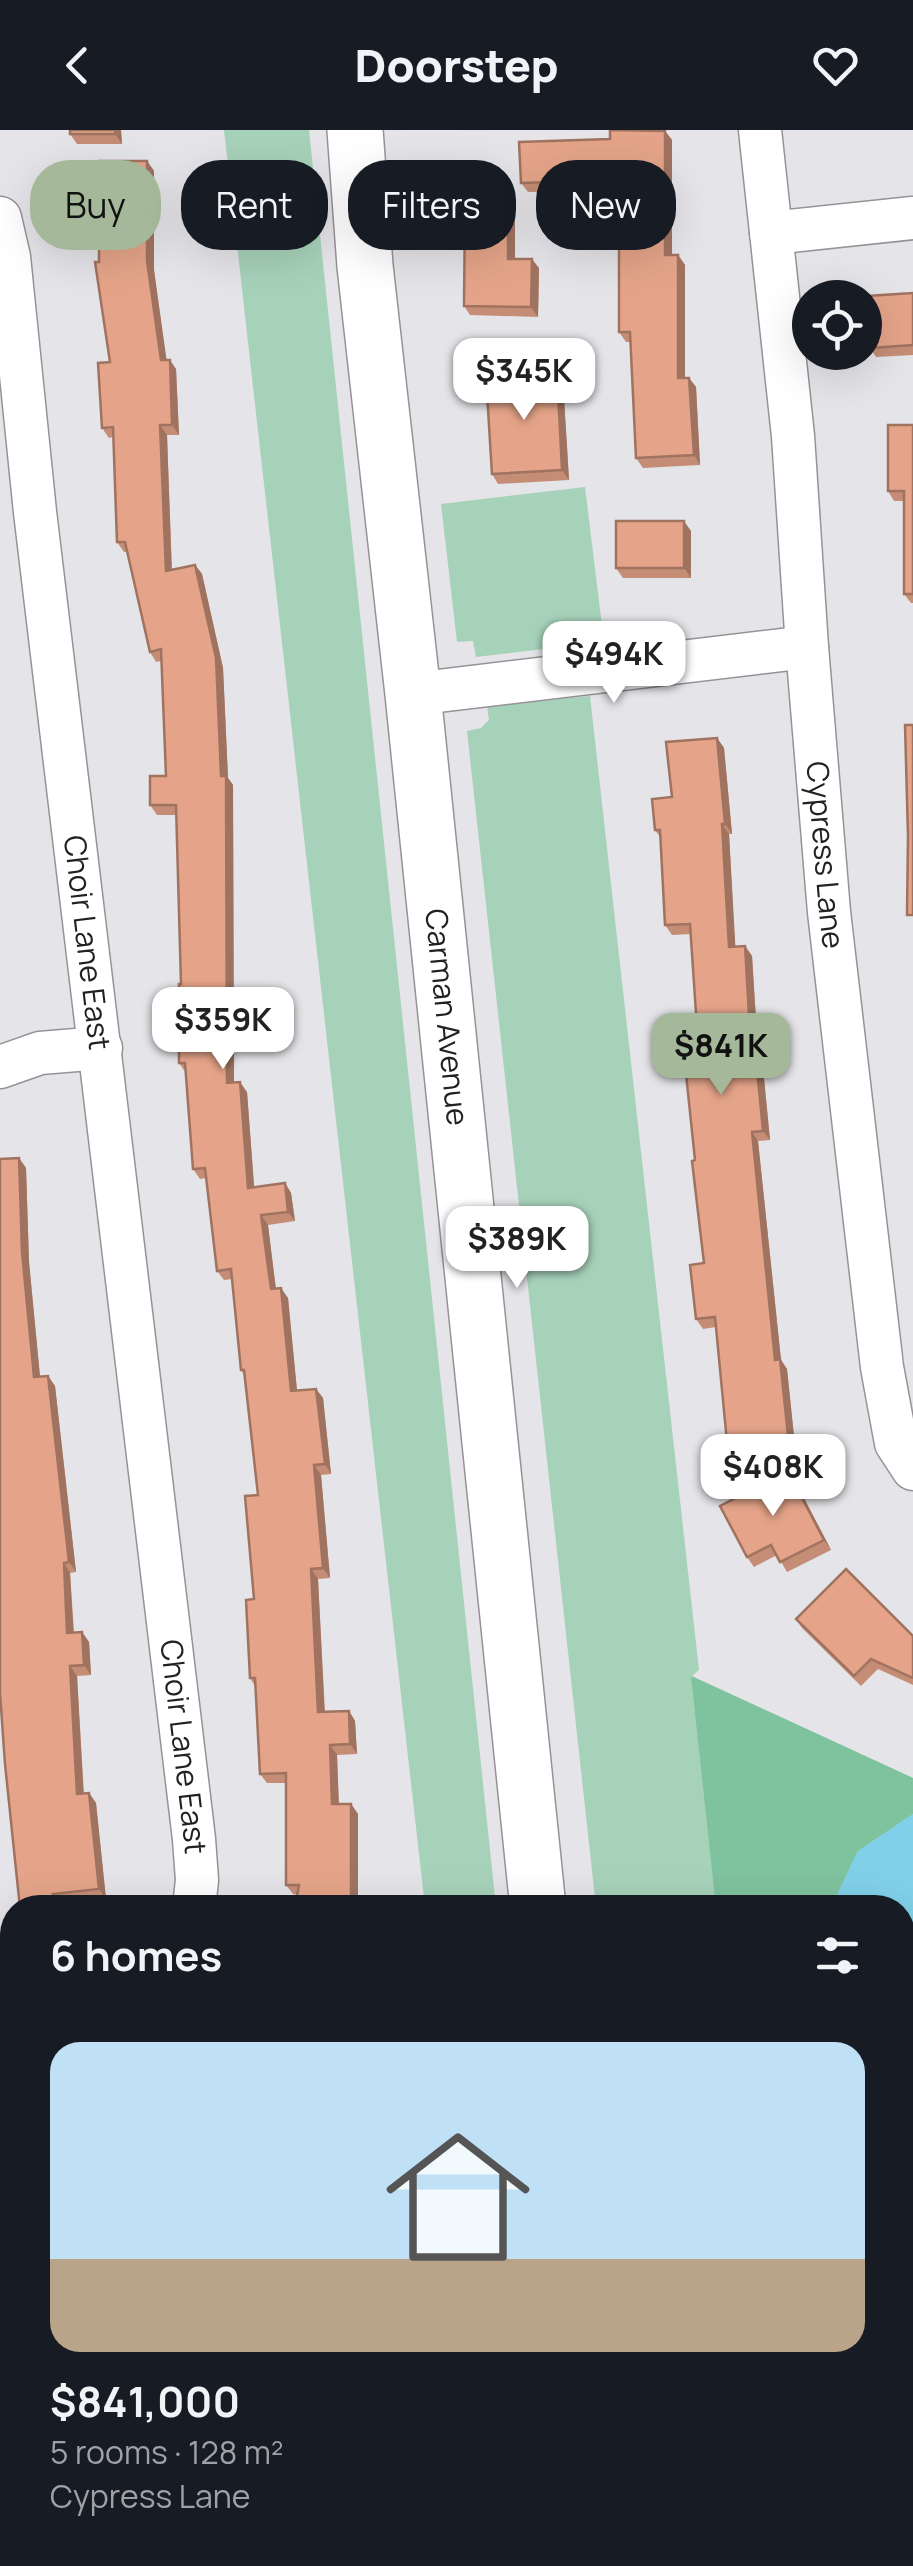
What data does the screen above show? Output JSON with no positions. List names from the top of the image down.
{
  "streets": {
    "main road": ["Carman Avenue"],
    "street": ["Cypress Lane", "Choir Lane East"]
  },
  "page": {
    "header": "Doorstep",
    "chip": [
      "Buy",
      "Rent",
      "Filters",
      "New"
    ],
    "price": [
      "$345K",
      "$494K",
      "$359K",
      "$841K",
      "$389K",
      "$408K"
    ],
    "heading": "6 homes",
    "list": [
      {
        "name": "$841,000",
        "note": "5 rooms · 128 m² · Cypress Lane"
      }
    ]
  }
}
